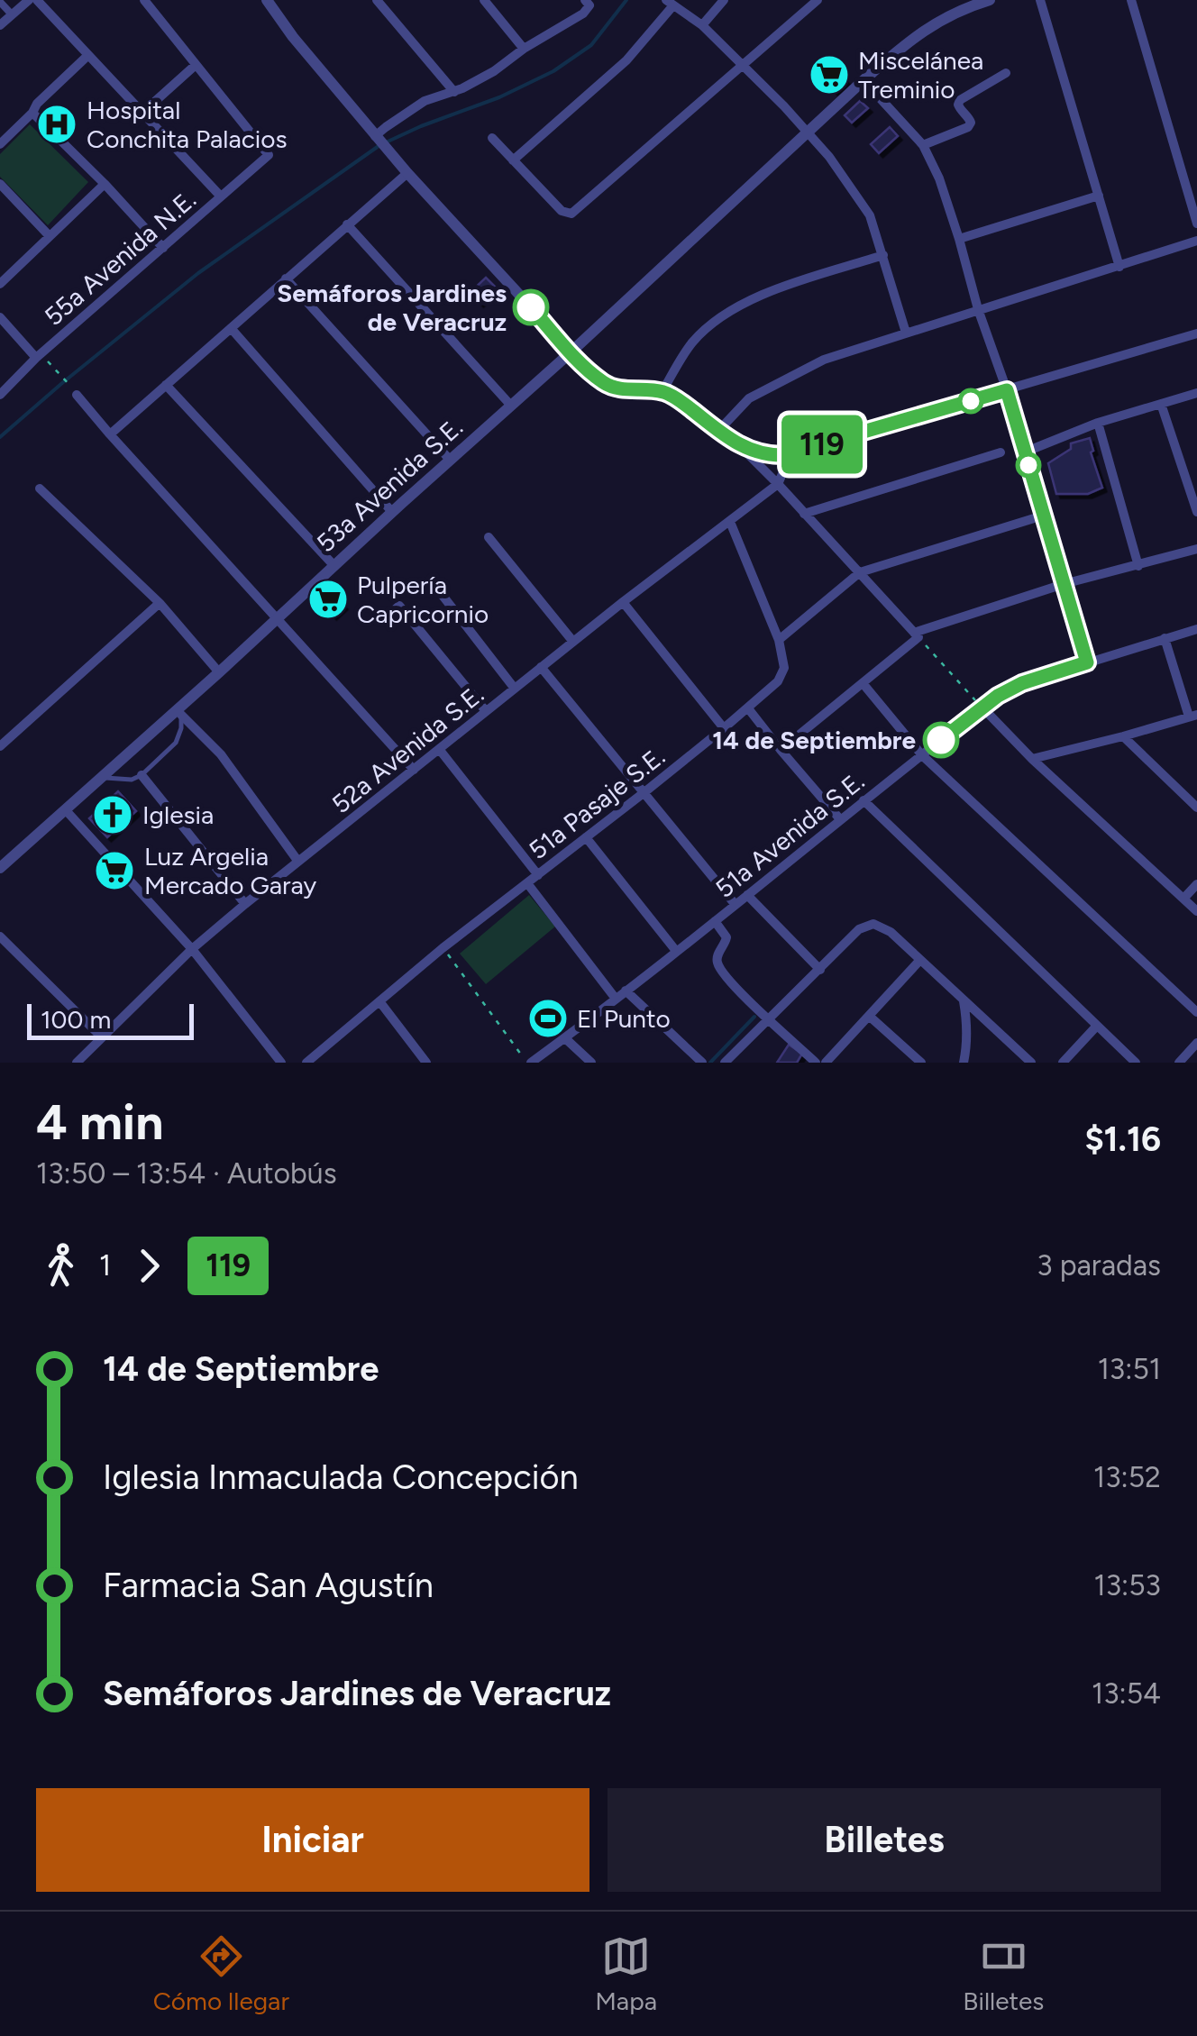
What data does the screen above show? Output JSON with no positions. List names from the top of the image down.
{
  "streets": {
    "street": [
      "55a Avenida N.E.",
      "53a Avenida S.E.",
      "52a Avenida S.E.",
      "51a Pasaje S.E.",
      "51a Avenida S.E."
    ]
  },
  "crossings": [
    ["52a Avenida S.E.", "51a Pasaje S.E."]
  ],
  "places": {
    "supermarket": ["Miscelánea Treminio", "Pulpería Capricornio", "Luz Argelia Mercado Garay"],
    "hospital": ["Hospital Conchita Palacios"],
    "other": ["Semáforos Jardines de Veracruz", "14 de Septiembre"],
    "church": ["Iglesia"],
    "sports": ["El Punto"]
  },
  "lines": ["bus line 119"],
  "scale_bar": "100 m",
  "page": {
    "on_map": "119",
    "scale": "100 m",
    "heading": ["4 min", "13:50 – 13:54 · Autobús", "$1.16"],
    "legs": ["1", "119", "3 paradas"],
    "list": [
      {
        "name": "14 de Septiembre",
        "value": "13:51"
      },
      {
        "name": "Iglesia Inmaculada Concepción",
        "value": "13:52"
      },
      {
        "name": "Farmacia San Agustín",
        "value": "13:53"
      },
      {
        "name": "Semáforos Jardines de Veracruz",
        "value": "13:54"
      }
    ],
    "buttons": ["Iniciar", "Billetes"],
    "tabs": ["Cómo llegar", "Mapa", "Billetes"]
  }
}
